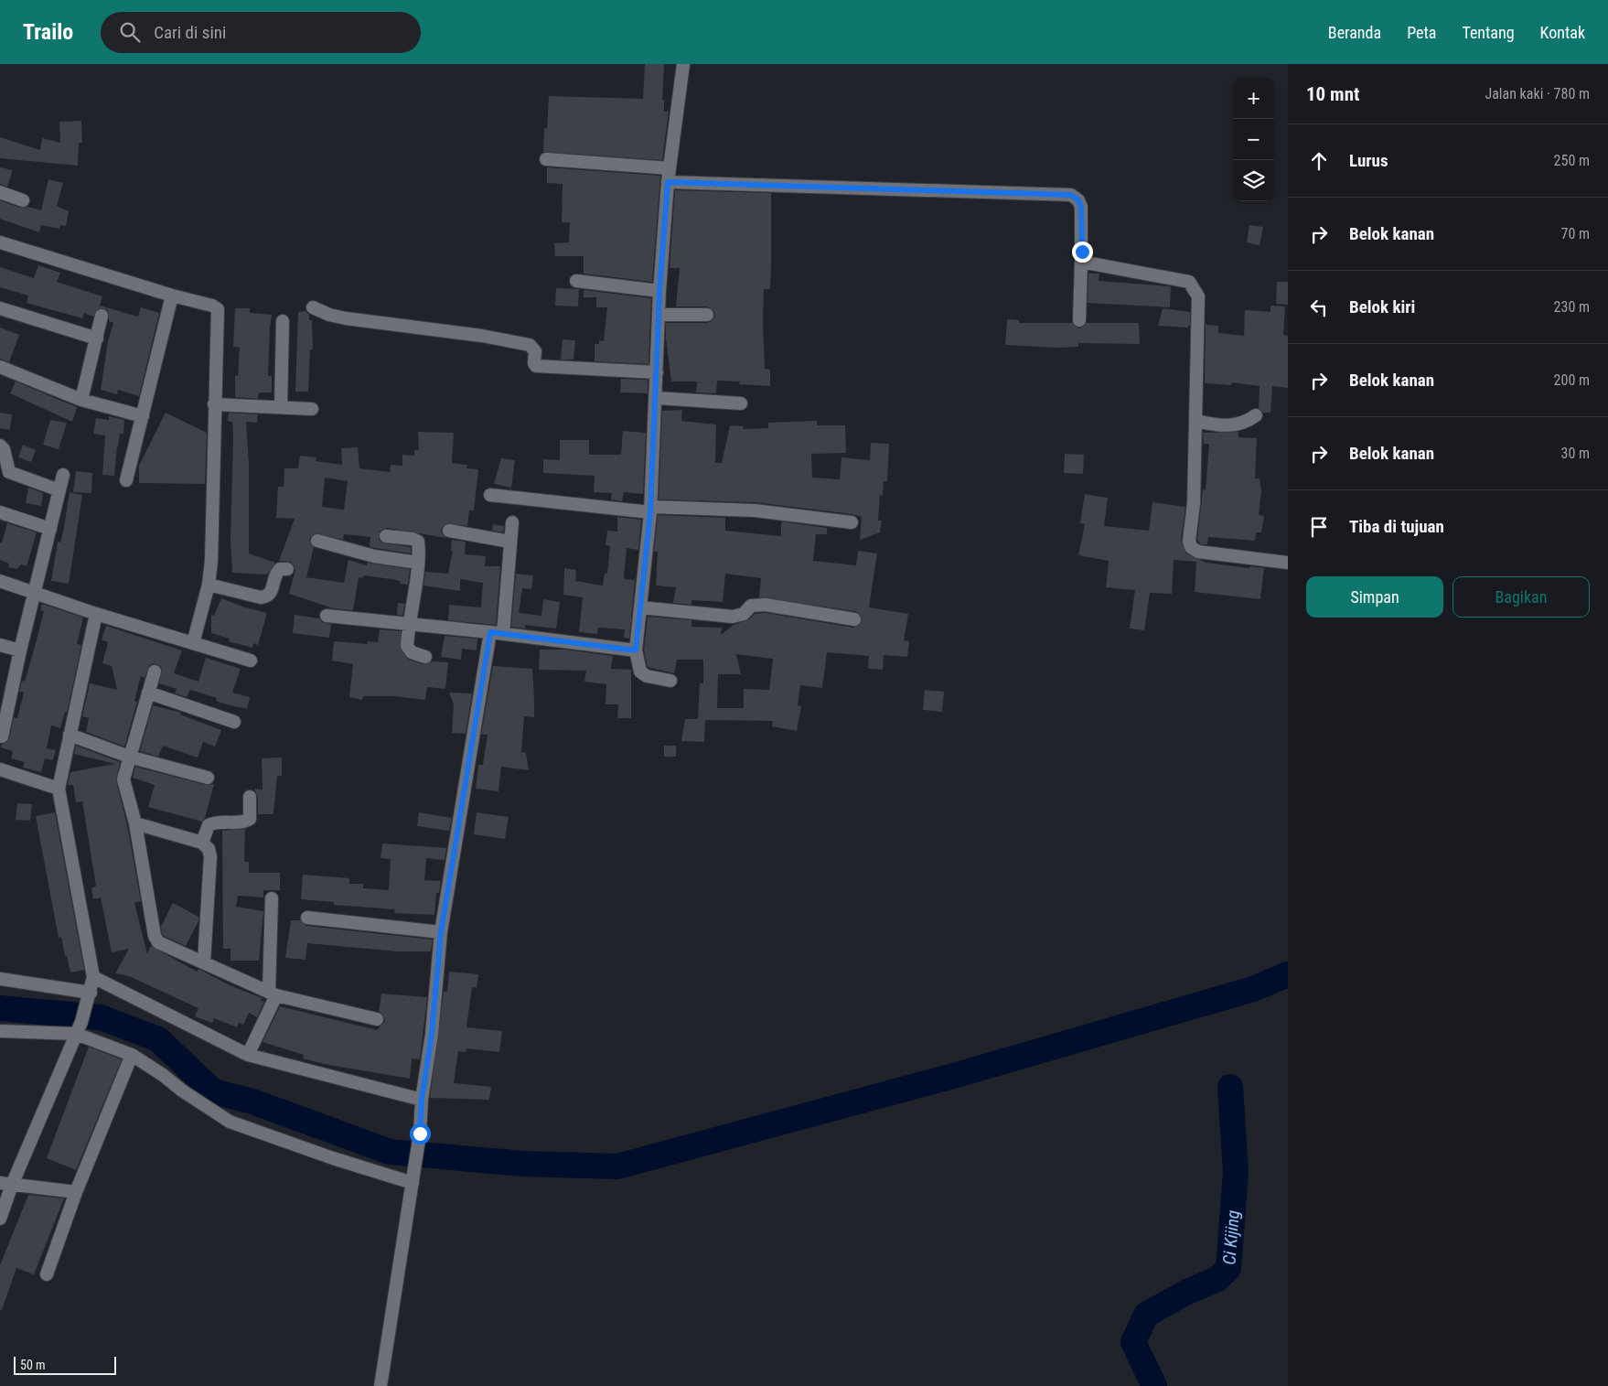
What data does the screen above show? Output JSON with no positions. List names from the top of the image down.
{
  "water": ["Ci Kijing"],
  "scale_bar": "50 m",
  "page": {
    "header": "Trailo",
    "search": "Cari di sini",
    "nav": [
      "Beranda",
      "Peta",
      "Tentang",
      "Kontak"
    ],
    "heading": ["10 mnt", "Jalan kaki · 780 m"],
    "map_buttons": ["+", "−"],
    "list": [
      ["Lurus", "250 m"],
      ["Belok kanan", "70 m"],
      ["Belok kiri", "230 m"],
      ["Belok kanan", "200 m"],
      ["Belok kanan", "30 m"],
      "Tiba di tujuan"
    ],
    "buttons": ["Simpan", "Bagikan"],
    "scale": "50 m"
  }
}
